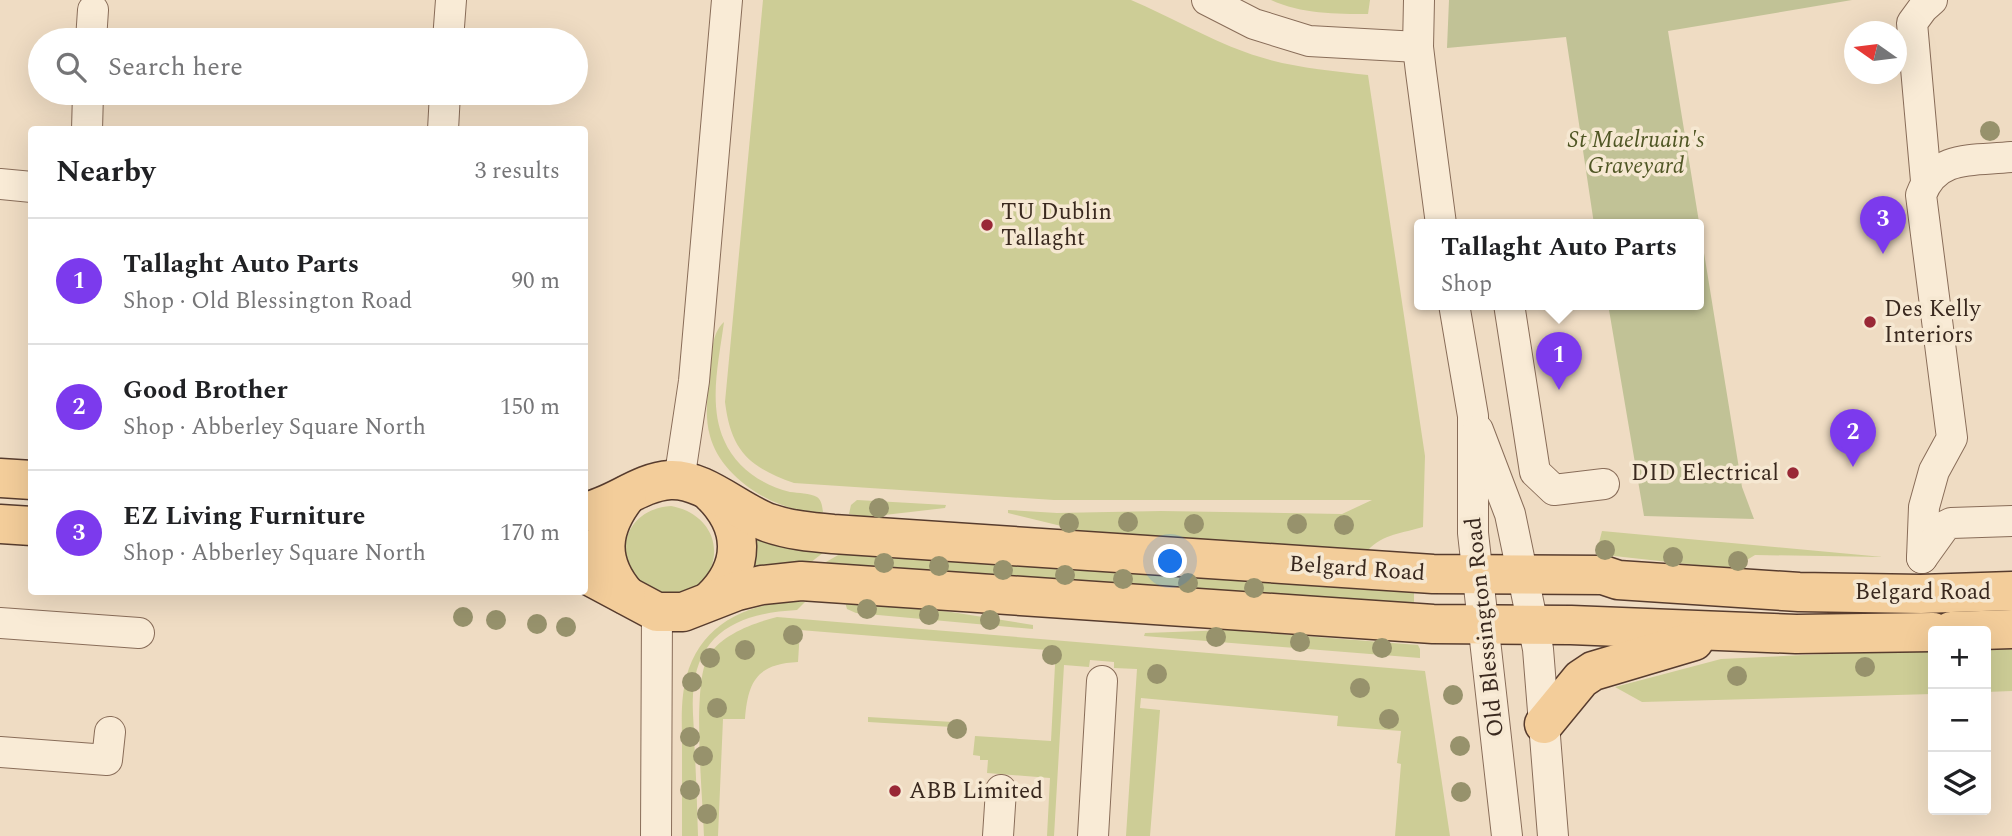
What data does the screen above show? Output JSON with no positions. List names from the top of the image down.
{
  "streets": {
    "main road": ["Belgard Road"],
    "street": ["Old Blessington Road"]
  },
  "crossings": [
    ["Belgard Road", "Old Blessington Road"]
  ],
  "parks": ["St Maelruain's Graveyard"],
  "places": [
    "TU Dublin Tallaght",
    "Des Kelly Interiors",
    "DID Electrical",
    "ABB Limited"
  ],
  "north": "left",
  "page": {
    "search": "Search here",
    "heading": ["Nearby", "3 results"],
    "pins": ["3", "1", "2"],
    "list": [
      {
        "mark": "1",
        "name": "Tallaght Auto Parts",
        "note": "Shop · Old Blessington Road",
        "value": "90 m"
      },
      {
        "mark": "2",
        "name": "Good Brother",
        "note": "Shop · Abberley Square North",
        "value": "150 m"
      },
      {
        "mark": "3",
        "name": "EZ Living Furniture",
        "note": "Shop · Abberley Square North",
        "value": "170 m"
      }
    ],
    "popup": ["Tallaght Auto Parts", "Shop"],
    "map_buttons": ["+", "−"]
  }
}
